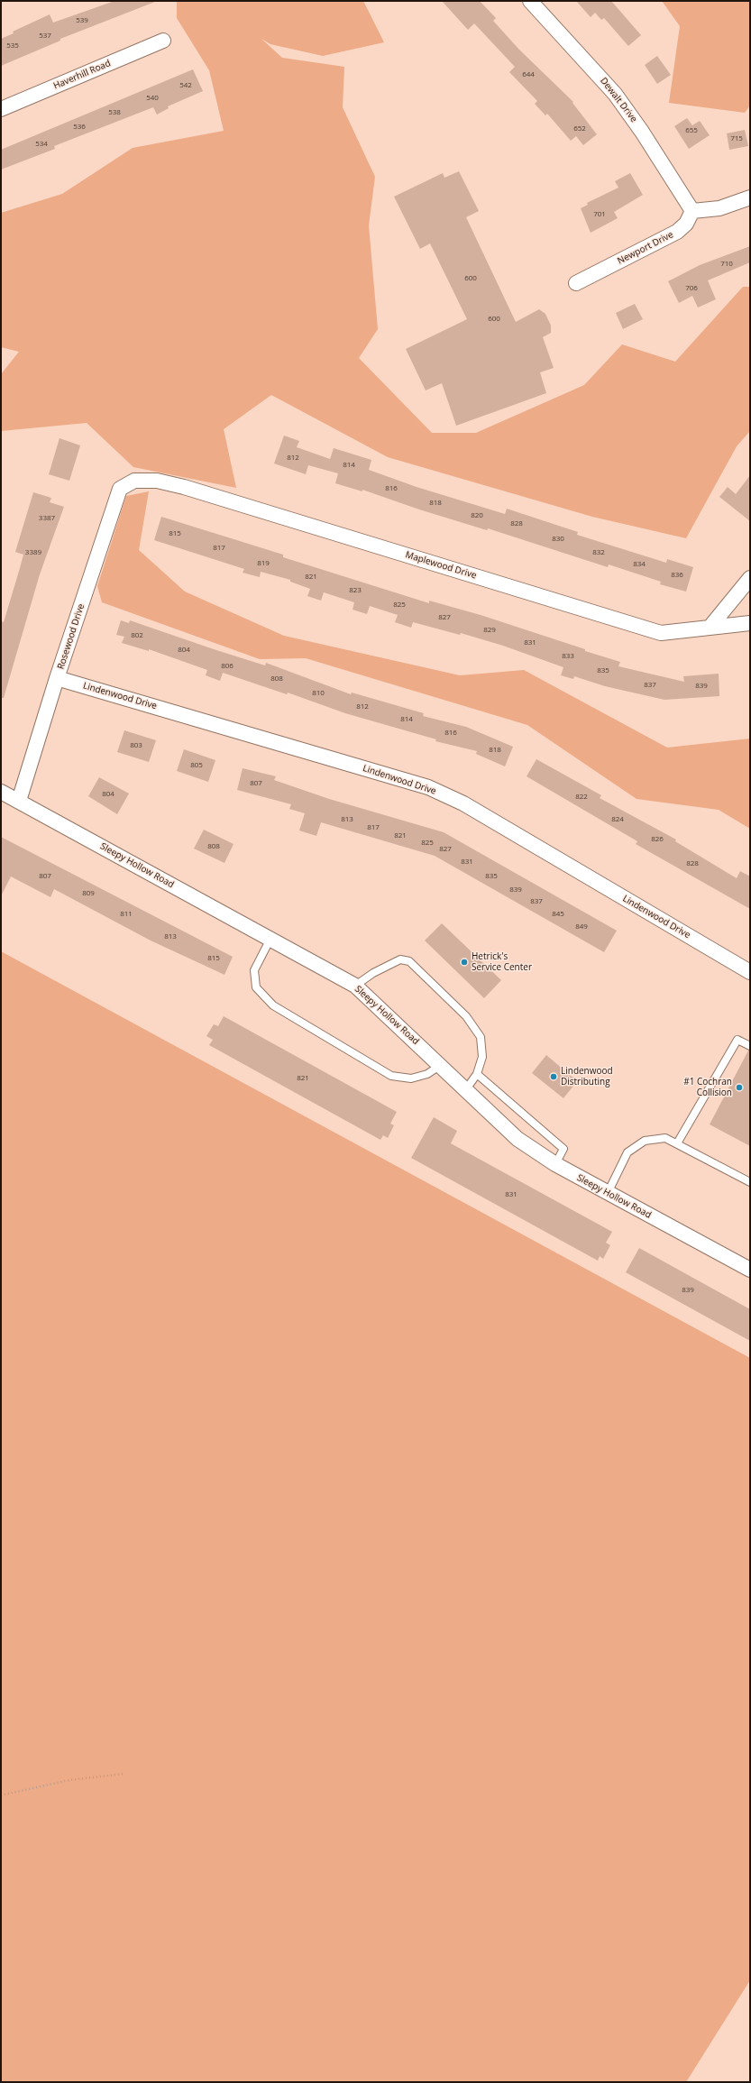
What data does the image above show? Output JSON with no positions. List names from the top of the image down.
{
  "streets": {
    "street": [
      "Haverhill Road",
      "Dewalt Drive",
      "Newport Drive",
      "Maplewood Drive",
      "Rosewood Drive",
      "Lindenwood Drive",
      "Sleepy Hollow Road"
    ]
  },
  "crossings": [
    ["Dewalt Drive", "Newport Drive"],
    ["Maplewood Drive", "Rosewood Drive"],
    ["Rosewood Drive", "Lindenwood Drive"],
    ["Rosewood Drive", "Sleepy Hollow Road"]
  ],
  "places": ["Hetrick's Service Center", "Lindenwood Distributing", "#1 Cochran Collision"],
  "house_numbers": [
    "539",
    "537",
    "535",
    "644",
    "542",
    "540",
    "538",
    "536",
    "652",
    "655",
    "715",
    "534",
    "701",
    "710",
    "600",
    "706",
    "600",
    "812",
    "814",
    "816",
    "818",
    "820",
    "3387",
    "828",
    "815",
    "830",
    "817",
    "3389",
    "832",
    "819",
    "834",
    "836",
    "821",
    "823",
    "825",
    "827",
    "829",
    "802",
    "831",
    "804",
    "833",
    "806",
    "835",
    "808",
    "837",
    "839",
    "810",
    "812",
    "814",
    "816",
    "803",
    "818",
    "805",
    "807",
    "804",
    "822",
    "813",
    "824",
    "817",
    "821",
    "826",
    "825",
    "808",
    "827",
    "831",
    "828",
    "807",
    "835",
    "839",
    "809",
    "837",
    "811",
    "845",
    "849",
    "813",
    "815",
    "821",
    "831",
    "839"
  ]
}
